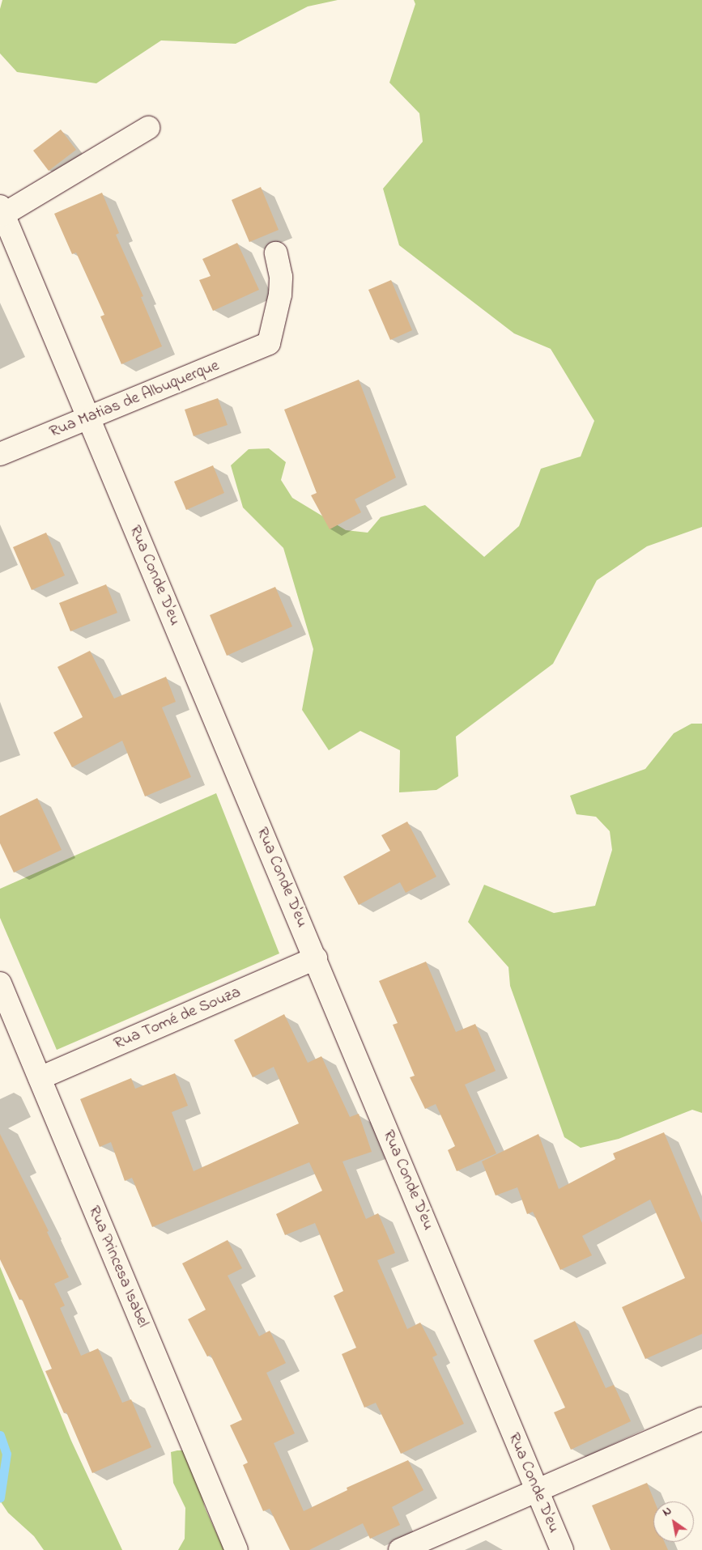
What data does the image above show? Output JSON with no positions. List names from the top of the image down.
{
  "streets": {
    "street": [
      "Rua Matias de Albuquerque",
      "Rua Conde D'eu",
      "Rua Tomé de Souza",
      "Rua Princesa Isabel"
    ]
  },
  "crossings": [
    ["Rua Matias de Albuquerque", "Rua Conde D'eu"],
    ["Rua Conde D'eu", "Rua Tomé de Souza"],
    ["Rua Tomé de Souza", "Rua Princesa Isabel"]
  ],
  "north": "top left"
}
